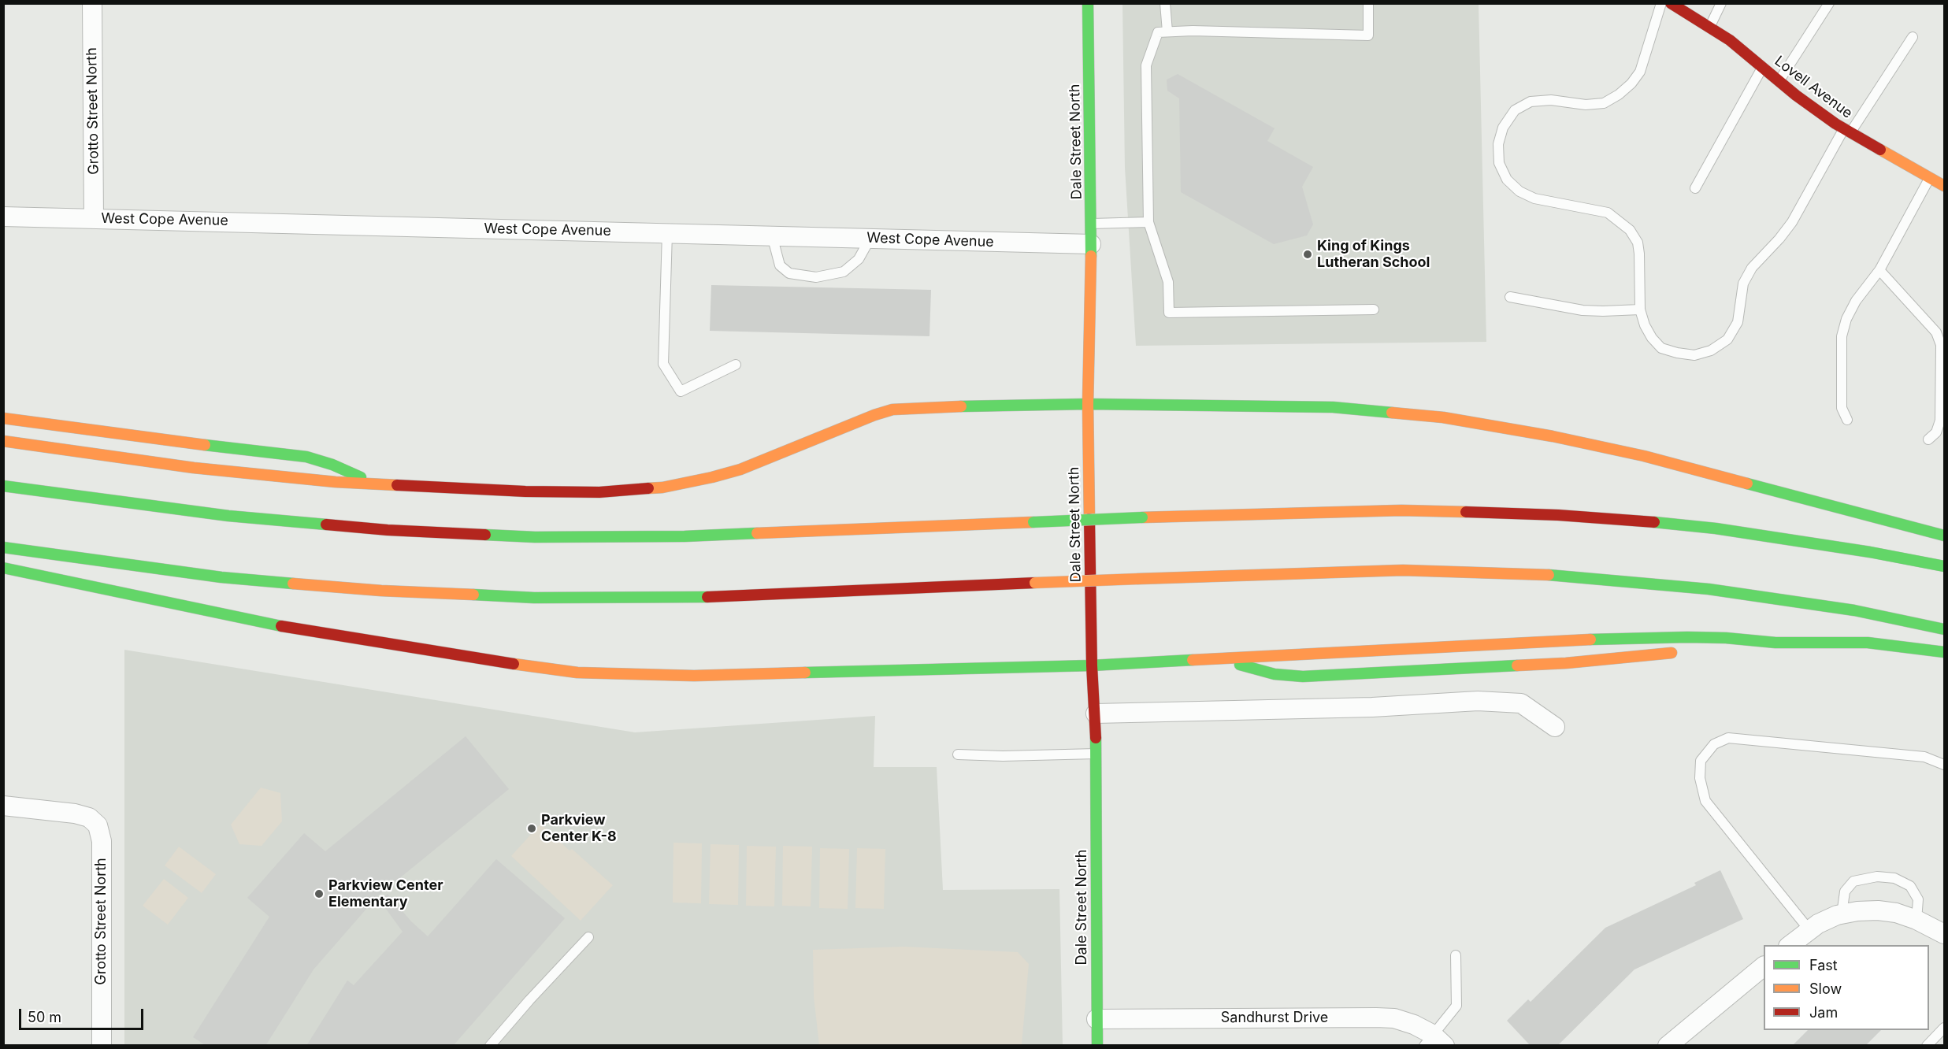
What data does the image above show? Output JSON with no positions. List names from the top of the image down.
{
  "streets": {
    "main road": ["Lovell Avenue", "Dale Street North"],
    "street": ["Grotto Street North", "West Cope Avenue", "Sandhurst Drive"]
  },
  "crossings": [
    ["Grotto Street North", "West Cope Avenue"],
    ["Dale Street North", "West Cope Avenue"],
    ["Dale Street North", "Sandhurst Drive"]
  ],
  "places": ["King of Kings Lutheran School", "Parkview Center K-8", "Parkview Center Elementary"],
  "legend": ["Fast", "Slow", "Jam"],
  "scale_bar": "50 m"
}
